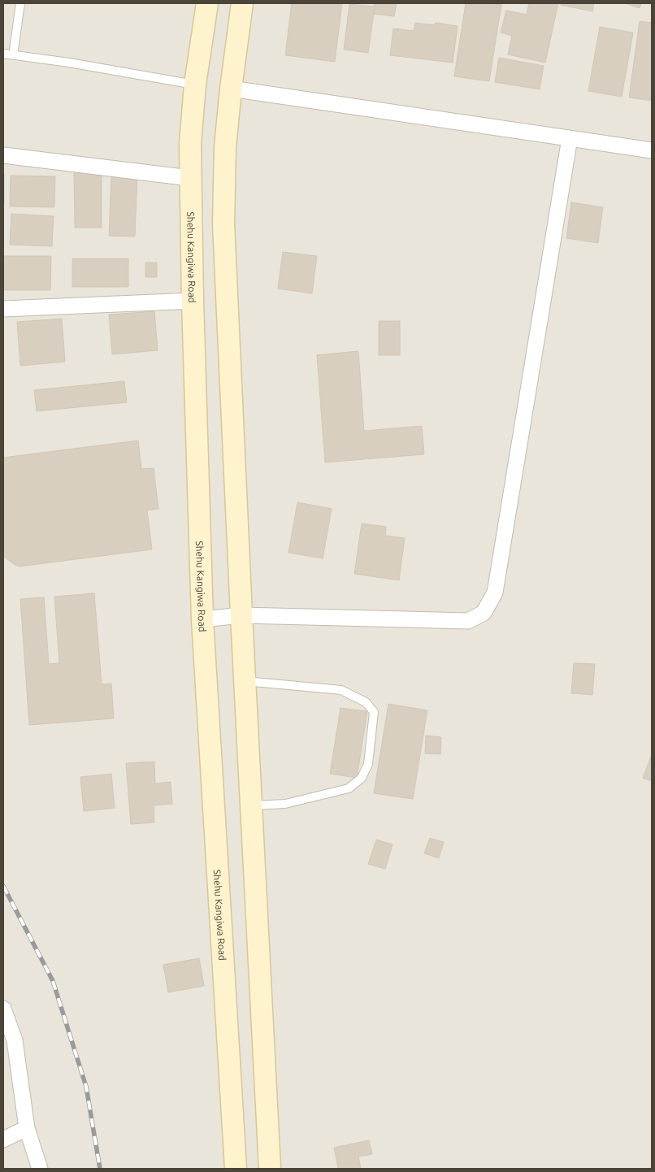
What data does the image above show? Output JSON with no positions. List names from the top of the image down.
{
  "streets": {
    "main road": ["Shehu Kangiwa Road"]
  }
}
